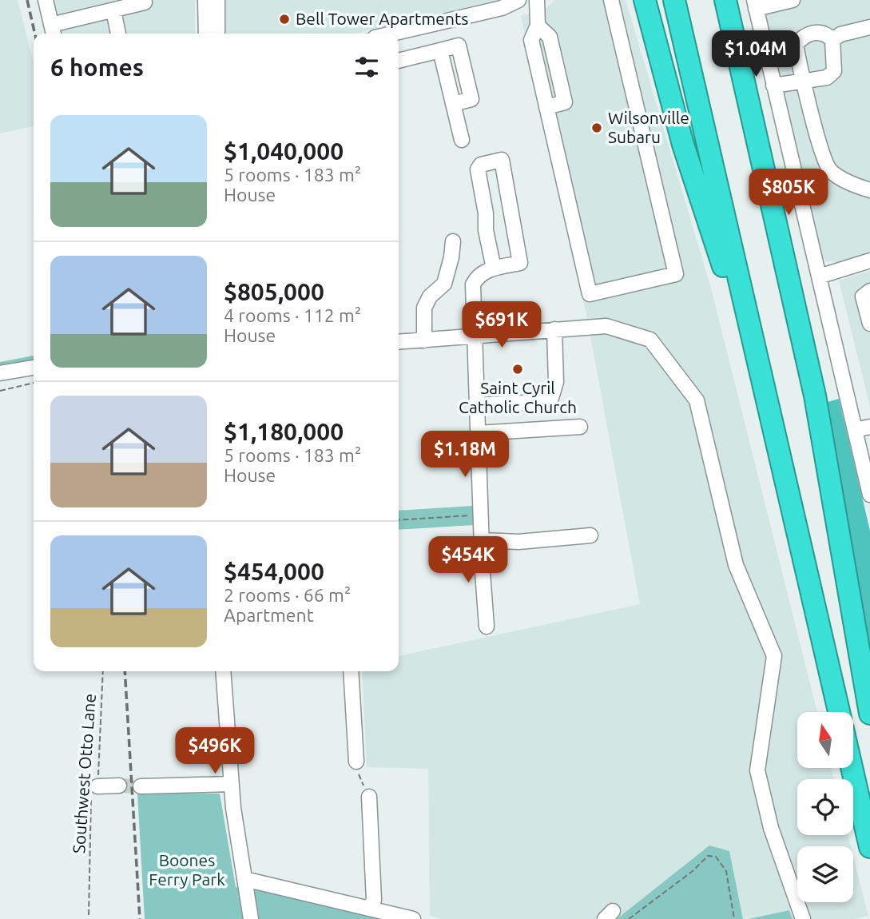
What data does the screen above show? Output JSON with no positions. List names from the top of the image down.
{
  "streets": {
    "path": ["Southwest Otto Lane"]
  },
  "parks": ["Boones Ferry Park"],
  "places": ["Bell Tower Apartments", "Wilsonville Subaru", "Saint Cyril Catholic Church"],
  "north": "top",
  "page": {
    "price": [
      "$1.04M",
      "$805K",
      "$691K",
      "$1.18M",
      "$454K",
      "$496K"
    ],
    "heading": "6 homes",
    "list": [
      {
        "name": "$1,040,000",
        "note": "5 rooms · 183 m² · House"
      },
      {
        "name": "$805,000",
        "note": "4 rooms · 112 m² · House"
      },
      {
        "name": "$1,180,000",
        "note": "5 rooms · 183 m² · House"
      },
      {
        "name": "$454,000",
        "note": "2 rooms · 66 m² · Apartment"
      }
    ]
  }
}
